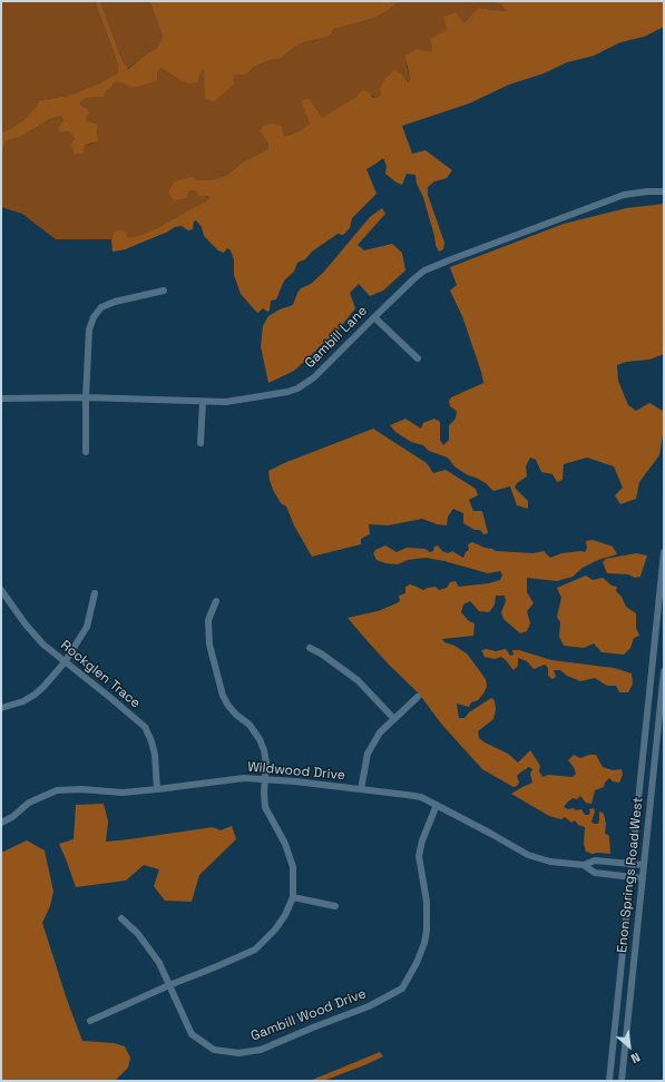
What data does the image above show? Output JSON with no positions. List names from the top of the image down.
{
  "streets": {
    "street": [
      "Gambill Lane",
      "Rockglen Trace",
      "Wildwood Drive",
      "Enon Springs Road West",
      "Gambill Wood Drive"
    ]
  },
  "crossings": [
    ["Rockglen Trace", "Wildwood Drive"],
    ["Wildwood Drive", "Enon Springs Road West"],
    ["Wildwood Drive", "Gambill Wood Drive"]
  ],
  "north": "bottom right"
}
